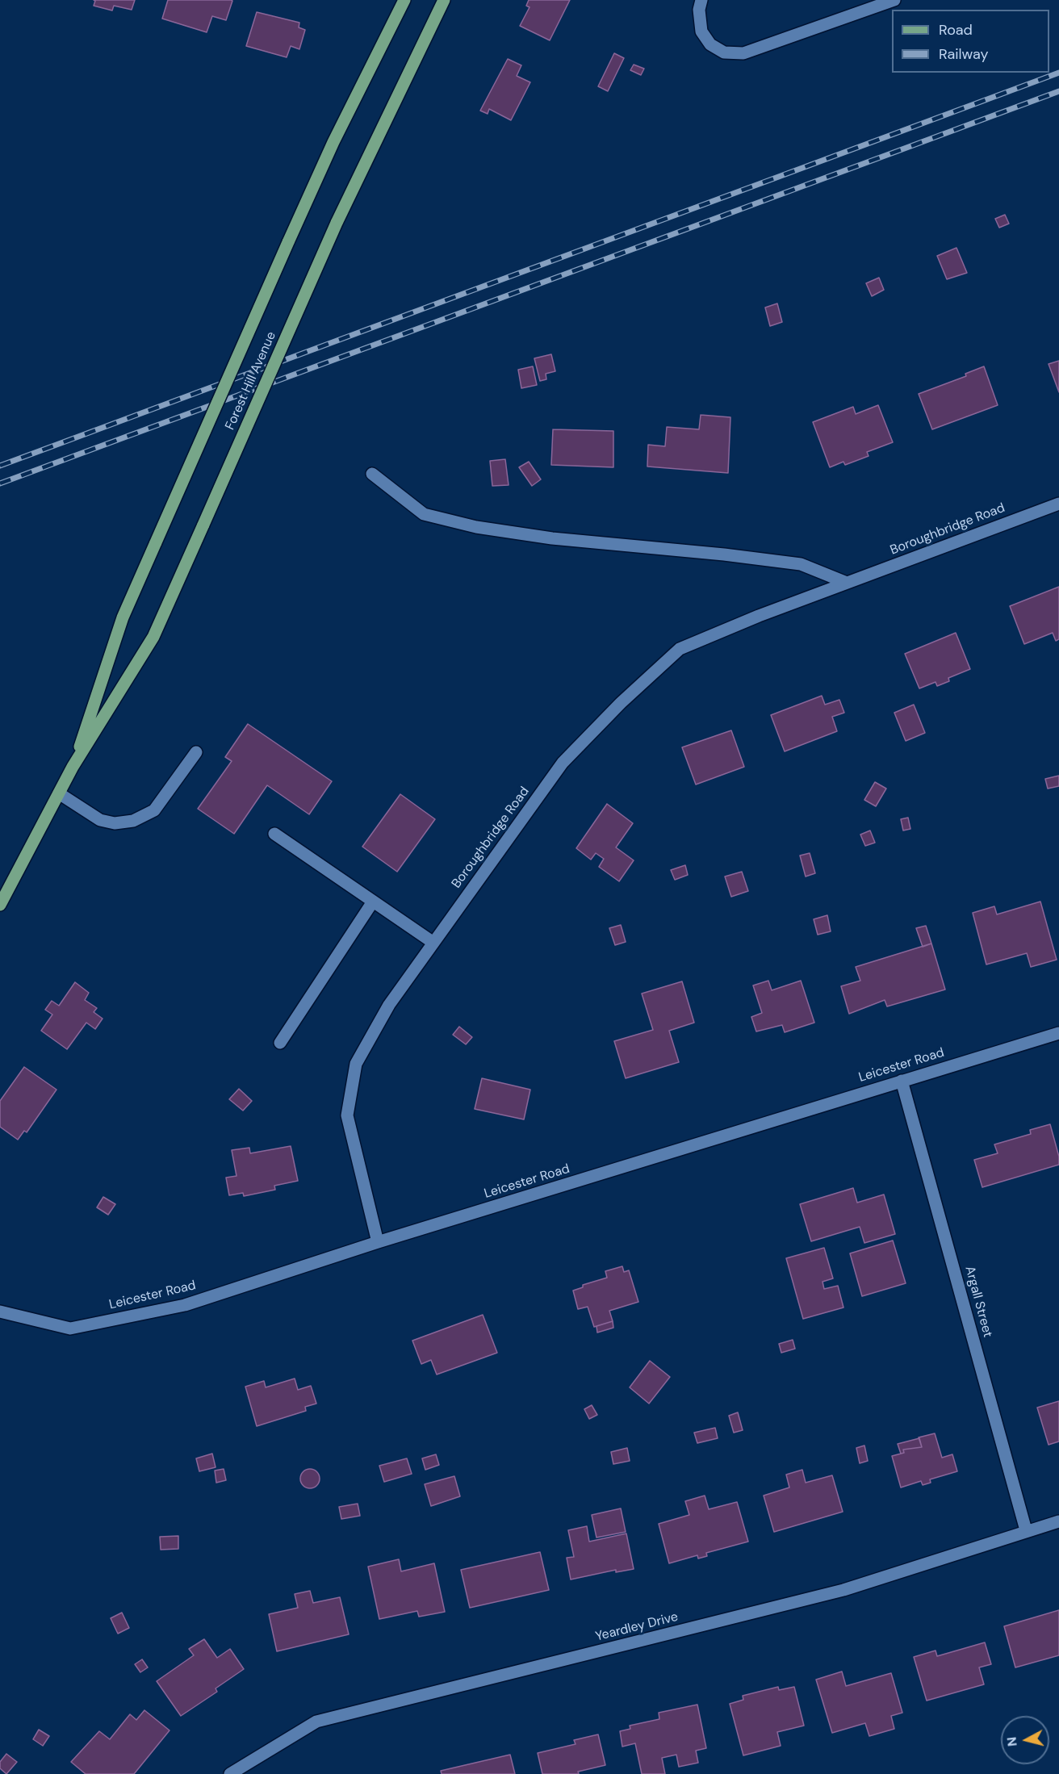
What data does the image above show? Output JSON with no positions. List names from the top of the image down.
{
  "streets": {
    "main road": ["Forest Hill Avenue"],
    "street": [
      "Boroughbridge Road",
      "Leicester Road",
      "Argall Street",
      "Yeardley Drive"
    ]
  },
  "crossings": [
    ["Boroughbridge Road", "Leicester Road"],
    ["Leicester Road", "Argall Street"],
    ["Argall Street", "Yeardley Drive"]
  ],
  "legend": ["Road", "Railway"],
  "north": "left"
}
